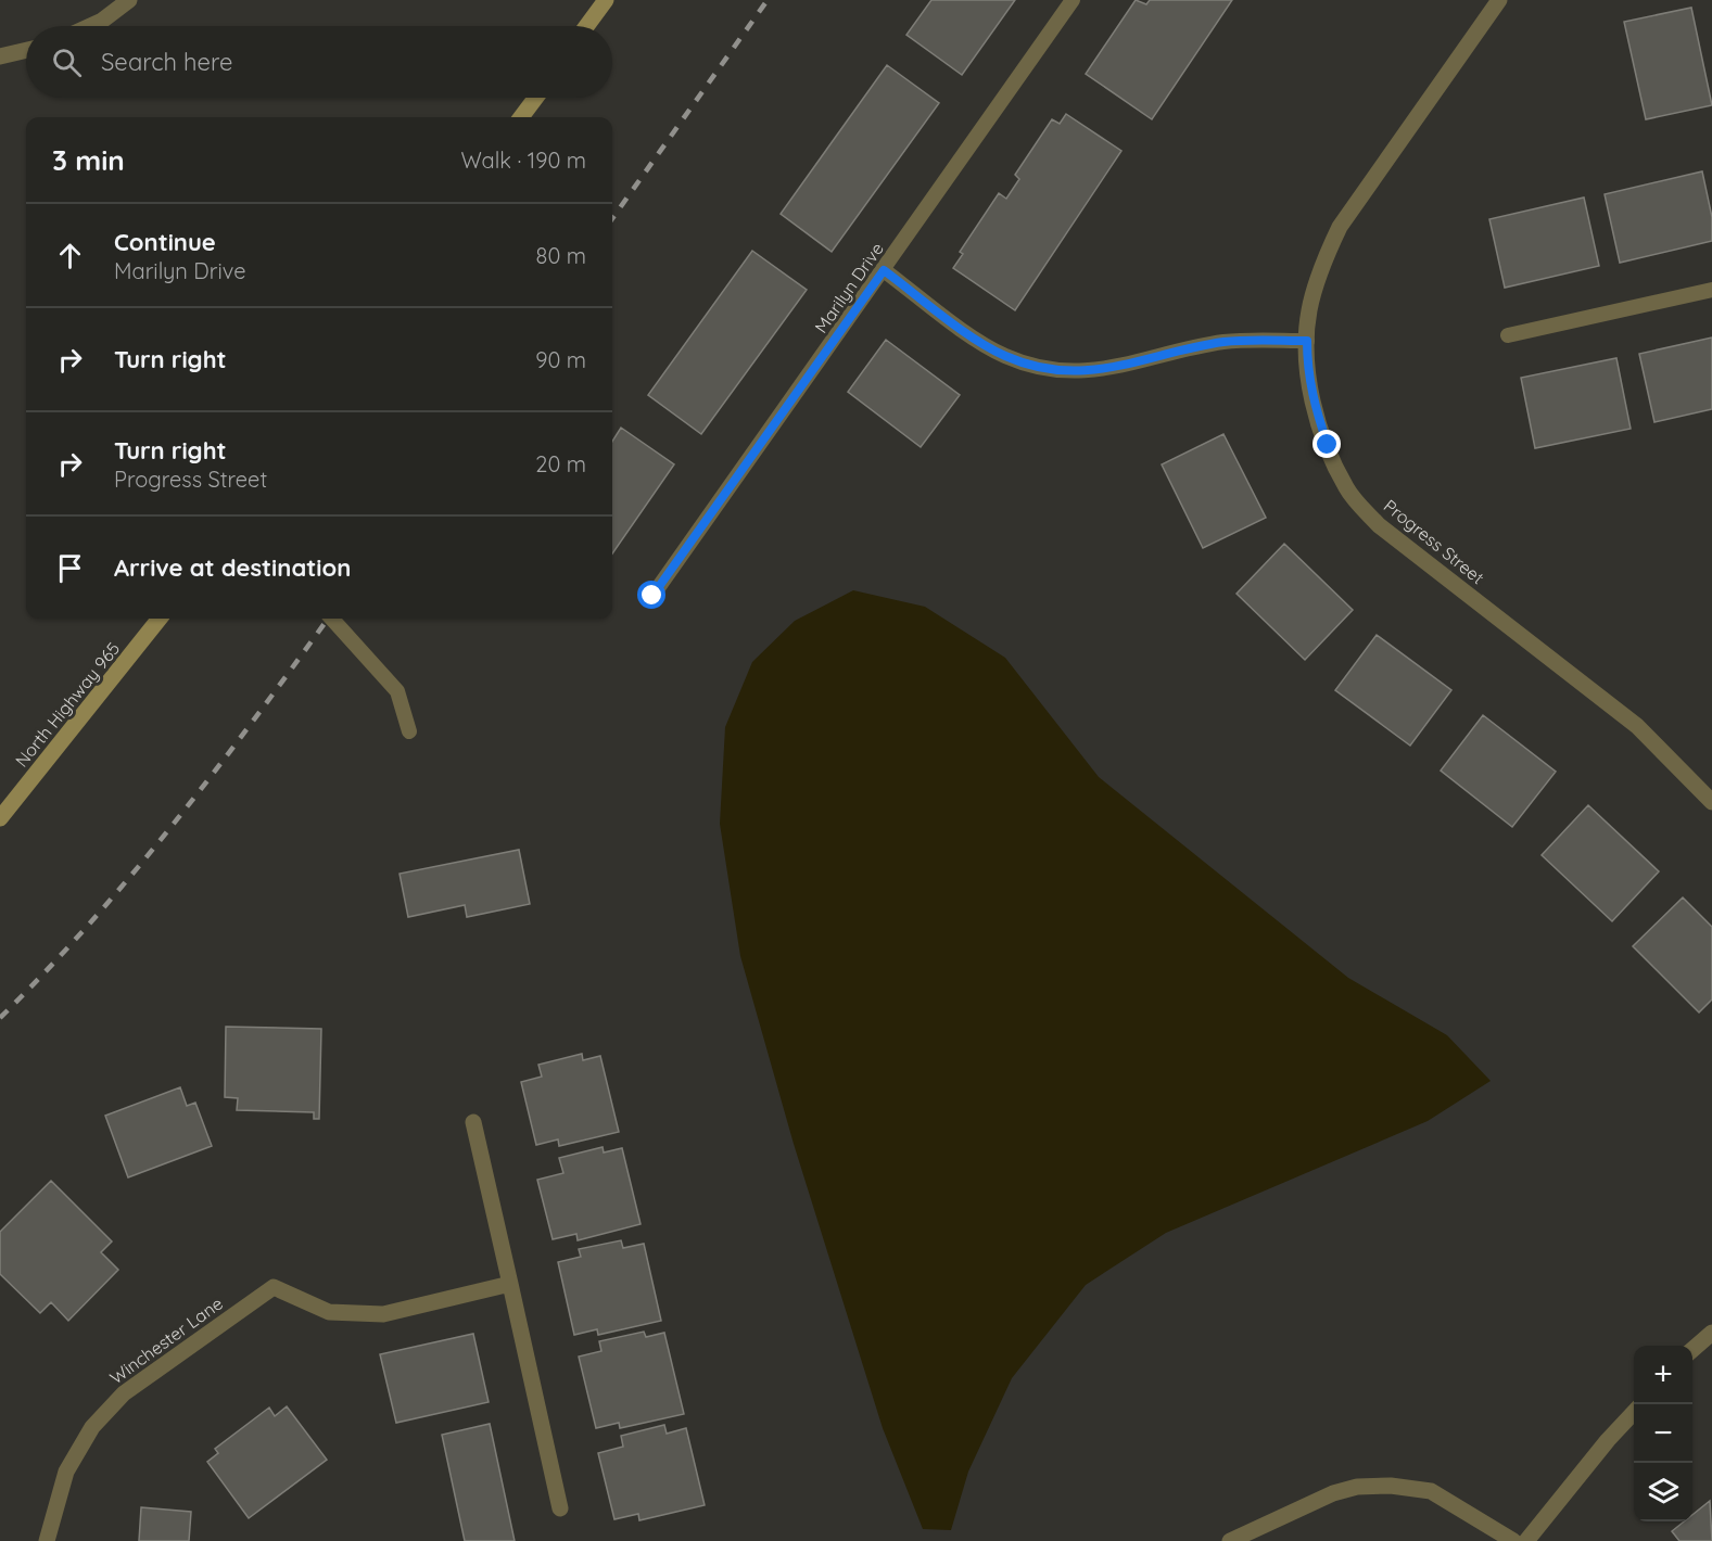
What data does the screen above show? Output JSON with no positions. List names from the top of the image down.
{
  "streets": {
    "street": ["Progress Street", "North Highway 965", "Winchester Lane"],
    "lane": ["Marilyn Drive"]
  },
  "page": {
    "search": "Search here",
    "heading": ["3 min", "Walk · 190 m"],
    "list": [
      ["Continue", "Marilyn Drive", "80 m"],
      ["Turn right", "90 m"],
      ["Turn right", "Progress Street", "20 m"],
      "Arrive at destination"
    ],
    "map_buttons": ["+", "−"]
  }
}
